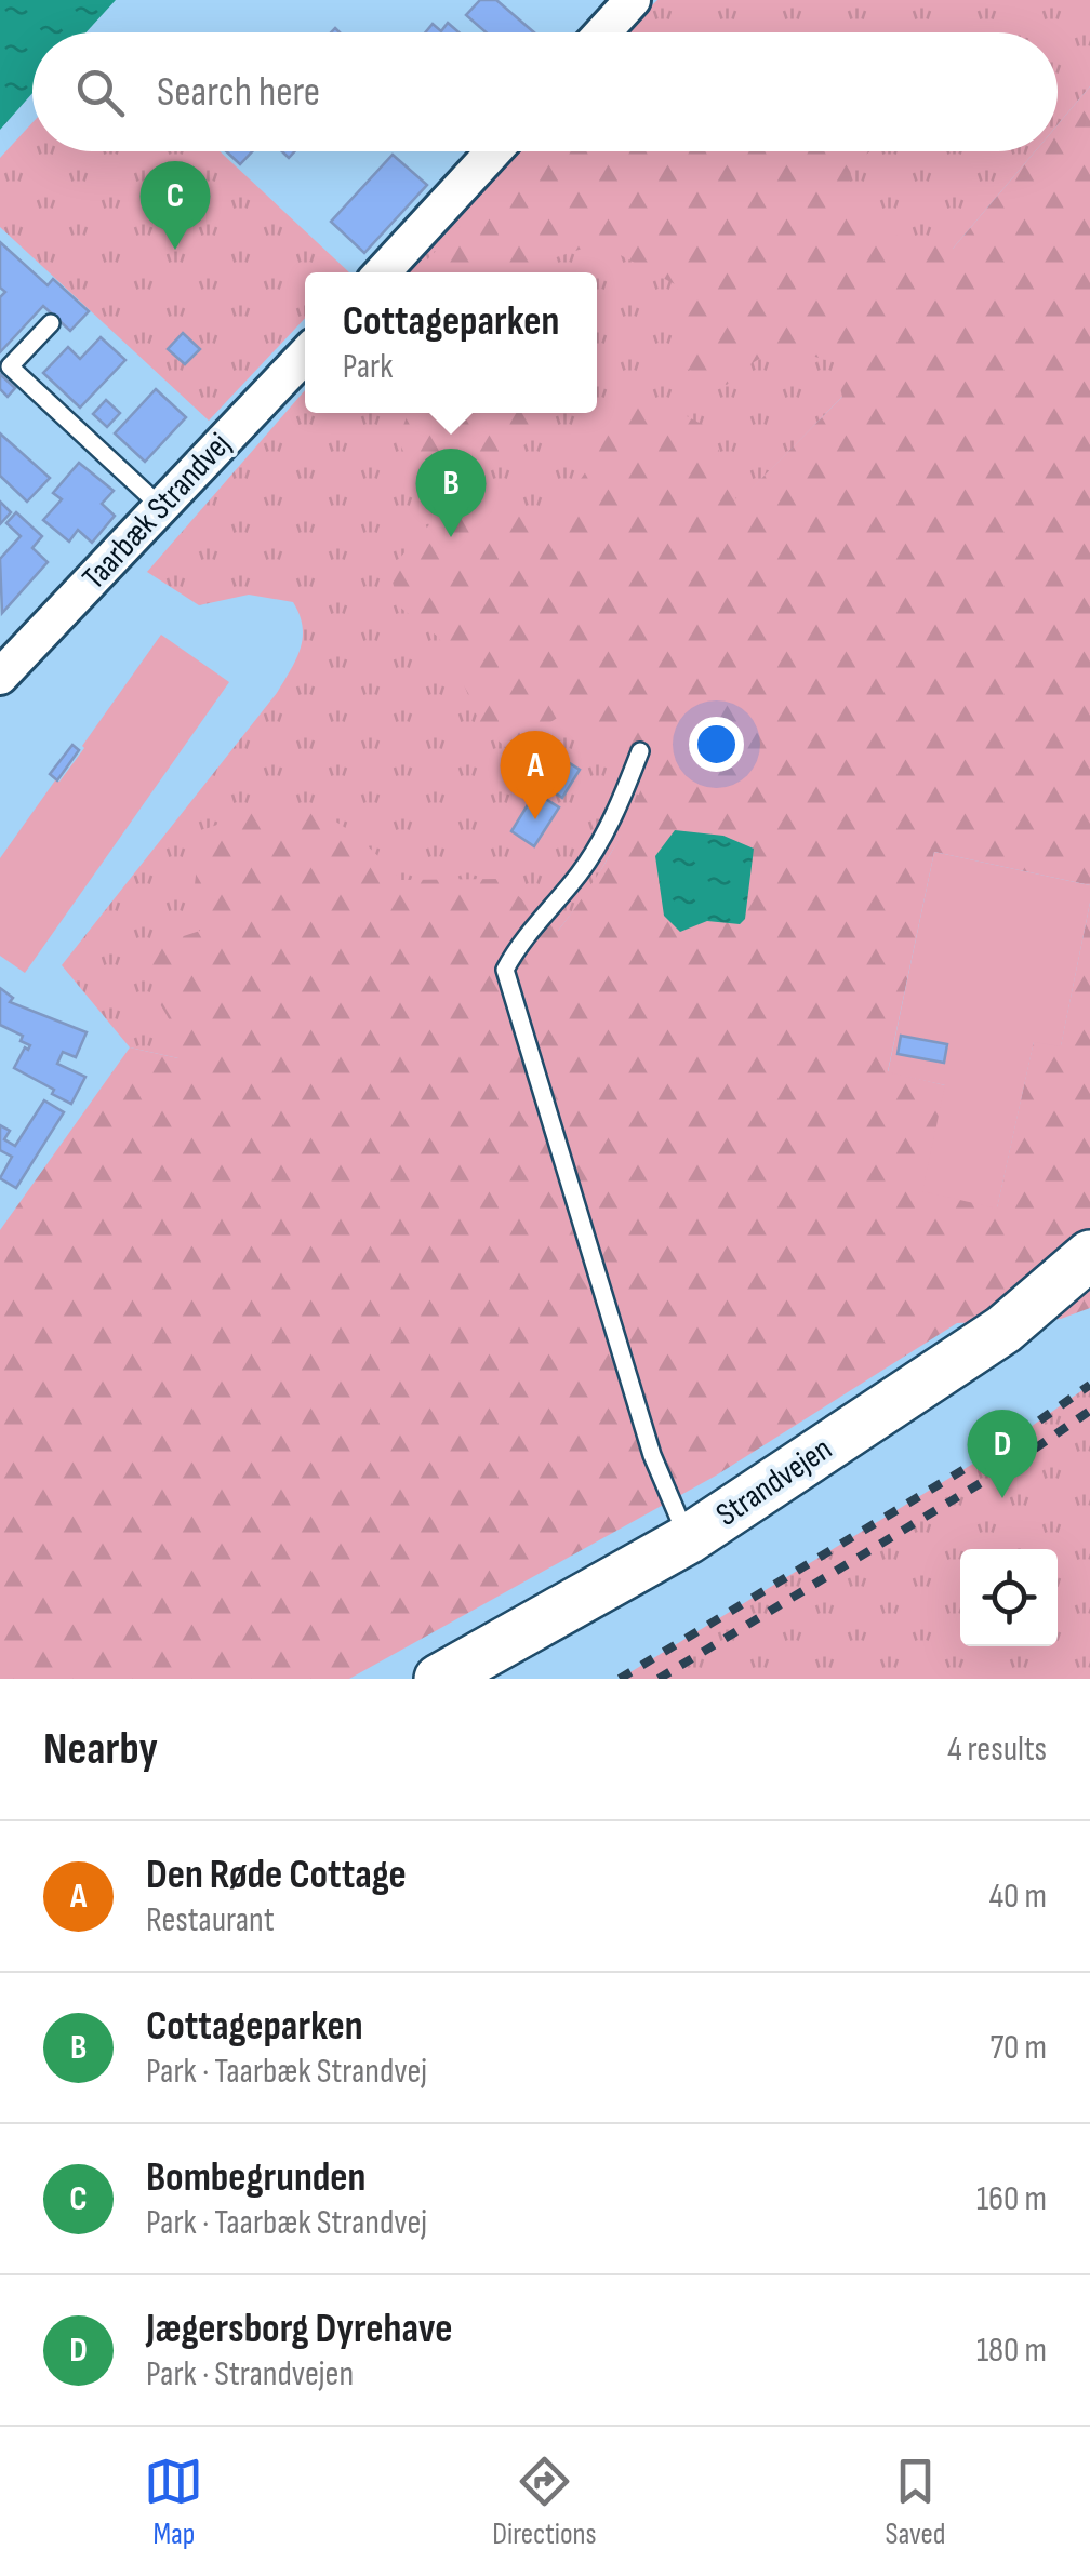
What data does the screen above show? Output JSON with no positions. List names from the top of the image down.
{
  "streets": {
    "main road": ["Strandvejen"],
    "street": ["Taarbæk Strandvej"]
  },
  "page": {
    "search": "Search here",
    "pins": [
      "C",
      "B",
      "A",
      "D"
    ],
    "popup": ["Cottageparken", "Park"],
    "heading": ["Nearby", "4 results"],
    "list": [
      {
        "mark": "A",
        "name": "Den Røde Cottage",
        "note": "Restaurant",
        "value": "40 m"
      },
      {
        "mark": "B",
        "name": "Cottageparken",
        "note": "Park · Taarbæk Strandvej",
        "value": "70 m"
      },
      {
        "mark": "C",
        "name": "Bombegrunden",
        "note": "Park · Taarbæk Strandvej",
        "value": "160 m"
      },
      {
        "mark": "D",
        "name": "Jægersborg Dyrehave",
        "note": "Park · Strandvejen",
        "value": "180 m"
      }
    ],
    "nav": ["Map", "Directions", "Saved"]
  }
}
